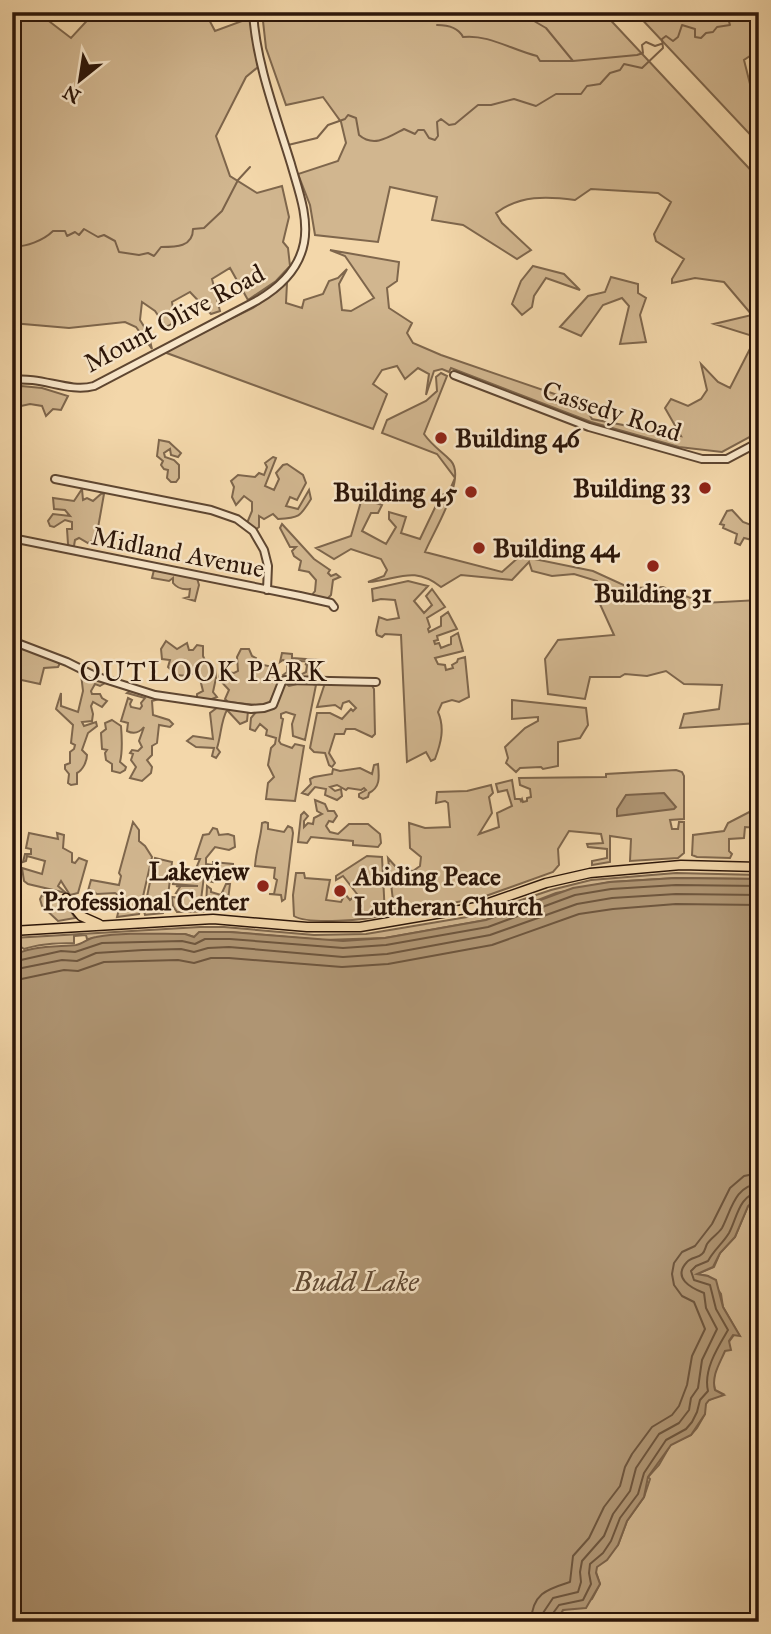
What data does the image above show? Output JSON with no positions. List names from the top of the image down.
{
  "streets": {
    "street": ["Mount Olive Road", "Cassedy Road", "Midland Avenue"]
  },
  "districts": ["OUTLOOK PARK"],
  "water": ["Budd Lake"],
  "places": [
    "Building 46",
    "Building 33",
    "Building 45",
    "Building 44",
    "Building 31",
    "Lakeview Professional Center",
    "Abiding Peace Lutheran Church"
  ],
  "north": "bottom left"
}
